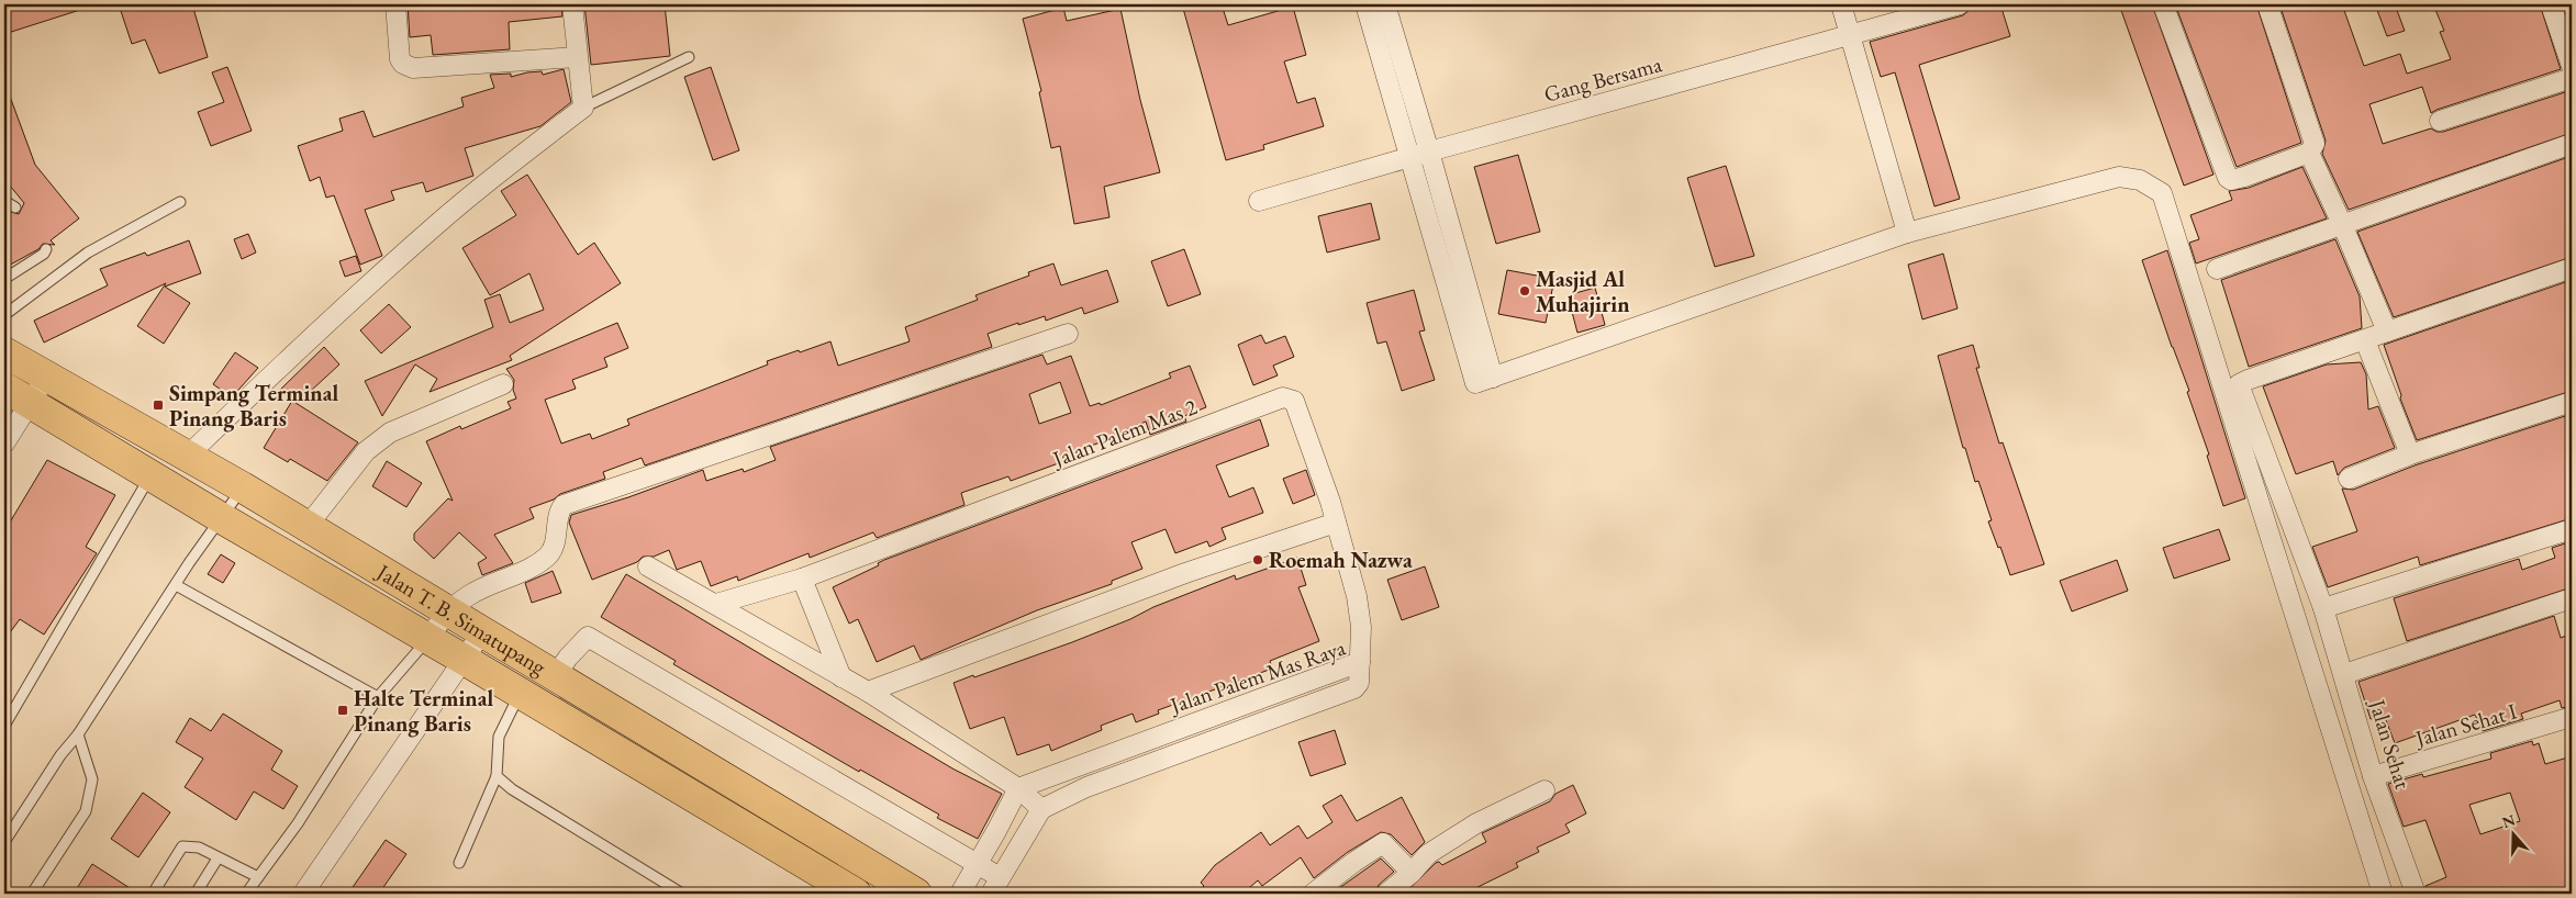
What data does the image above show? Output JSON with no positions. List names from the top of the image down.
{
  "streets": {
    "main road": ["Jalan T. B. Simatupang"],
    "street": [
      "Gang Bersama",
      "Jalan Palem Mas 2",
      "Jalan Palem Mas Raya",
      "Jalan Sehat I",
      "Jalan Sehat"
    ]
  },
  "crossings": [
    ["Jalan Palem Mas 2", "Jalan Palem Mas Raya"],
    ["Jalan Sehat I", "Jalan Sehat"]
  ],
  "places": {
    "other": ["Masjid Al Muhajirin", "Roemah Nazwa"],
    "transit": ["Simpang Terminal Pinang Baris", "Halte Terminal Pinang Baris"]
  },
  "north": "top"
}
